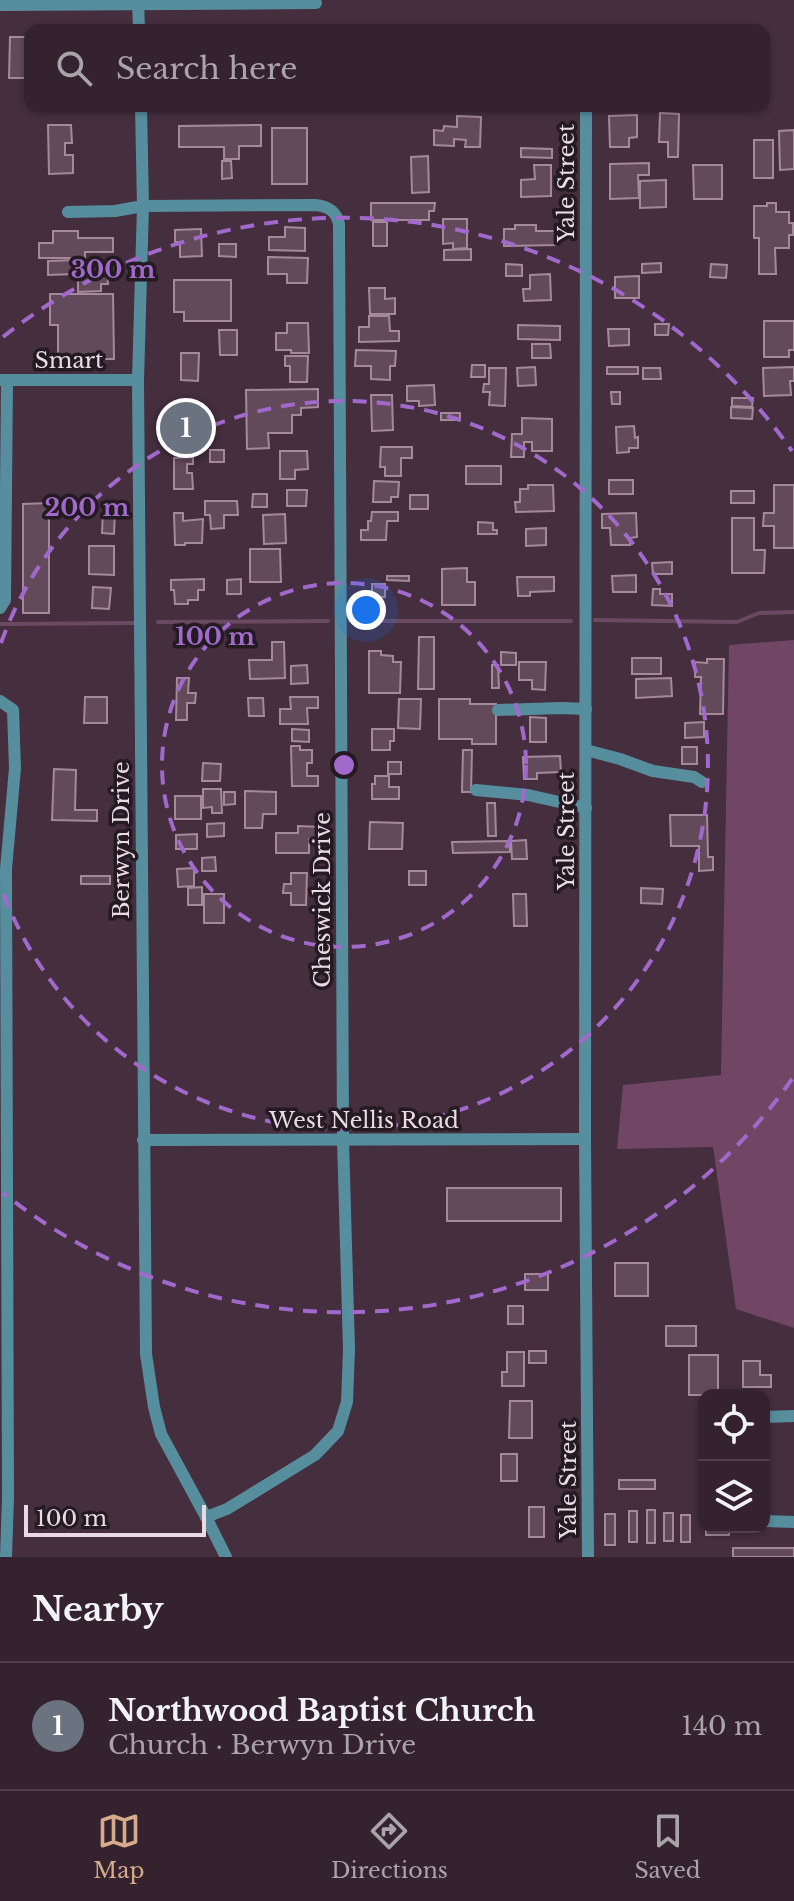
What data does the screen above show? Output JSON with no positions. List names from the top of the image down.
{
  "streets": {
    "street": [
      "Yale Street",
      "Smart",
      "Berwyn Drive",
      "Cheswick Drive",
      "West Nellis Road"
    ]
  },
  "crossings": [
    ["Yale Street", "West Nellis Road"],
    ["Smart", "Berwyn Drive"],
    ["Berwyn Drive", "Cheswick Drive"],
    ["Berwyn Drive", "West Nellis Road"],
    ["Cheswick Drive", "West Nellis Road"]
  ],
  "scale_bar": "100 m",
  "page": {
    "search": "Search here",
    "pins": "1",
    "scale": "100 m",
    "heading": "Nearby",
    "list": [
      {
        "mark": "1",
        "name": "Northwood Baptist Church",
        "note": "Church · Berwyn Drive",
        "value": "140 m"
      }
    ],
    "nav": ["Map", "Directions", "Saved"]
  },
  "rings": ["300 m", "200 m", "100 m"]
}
